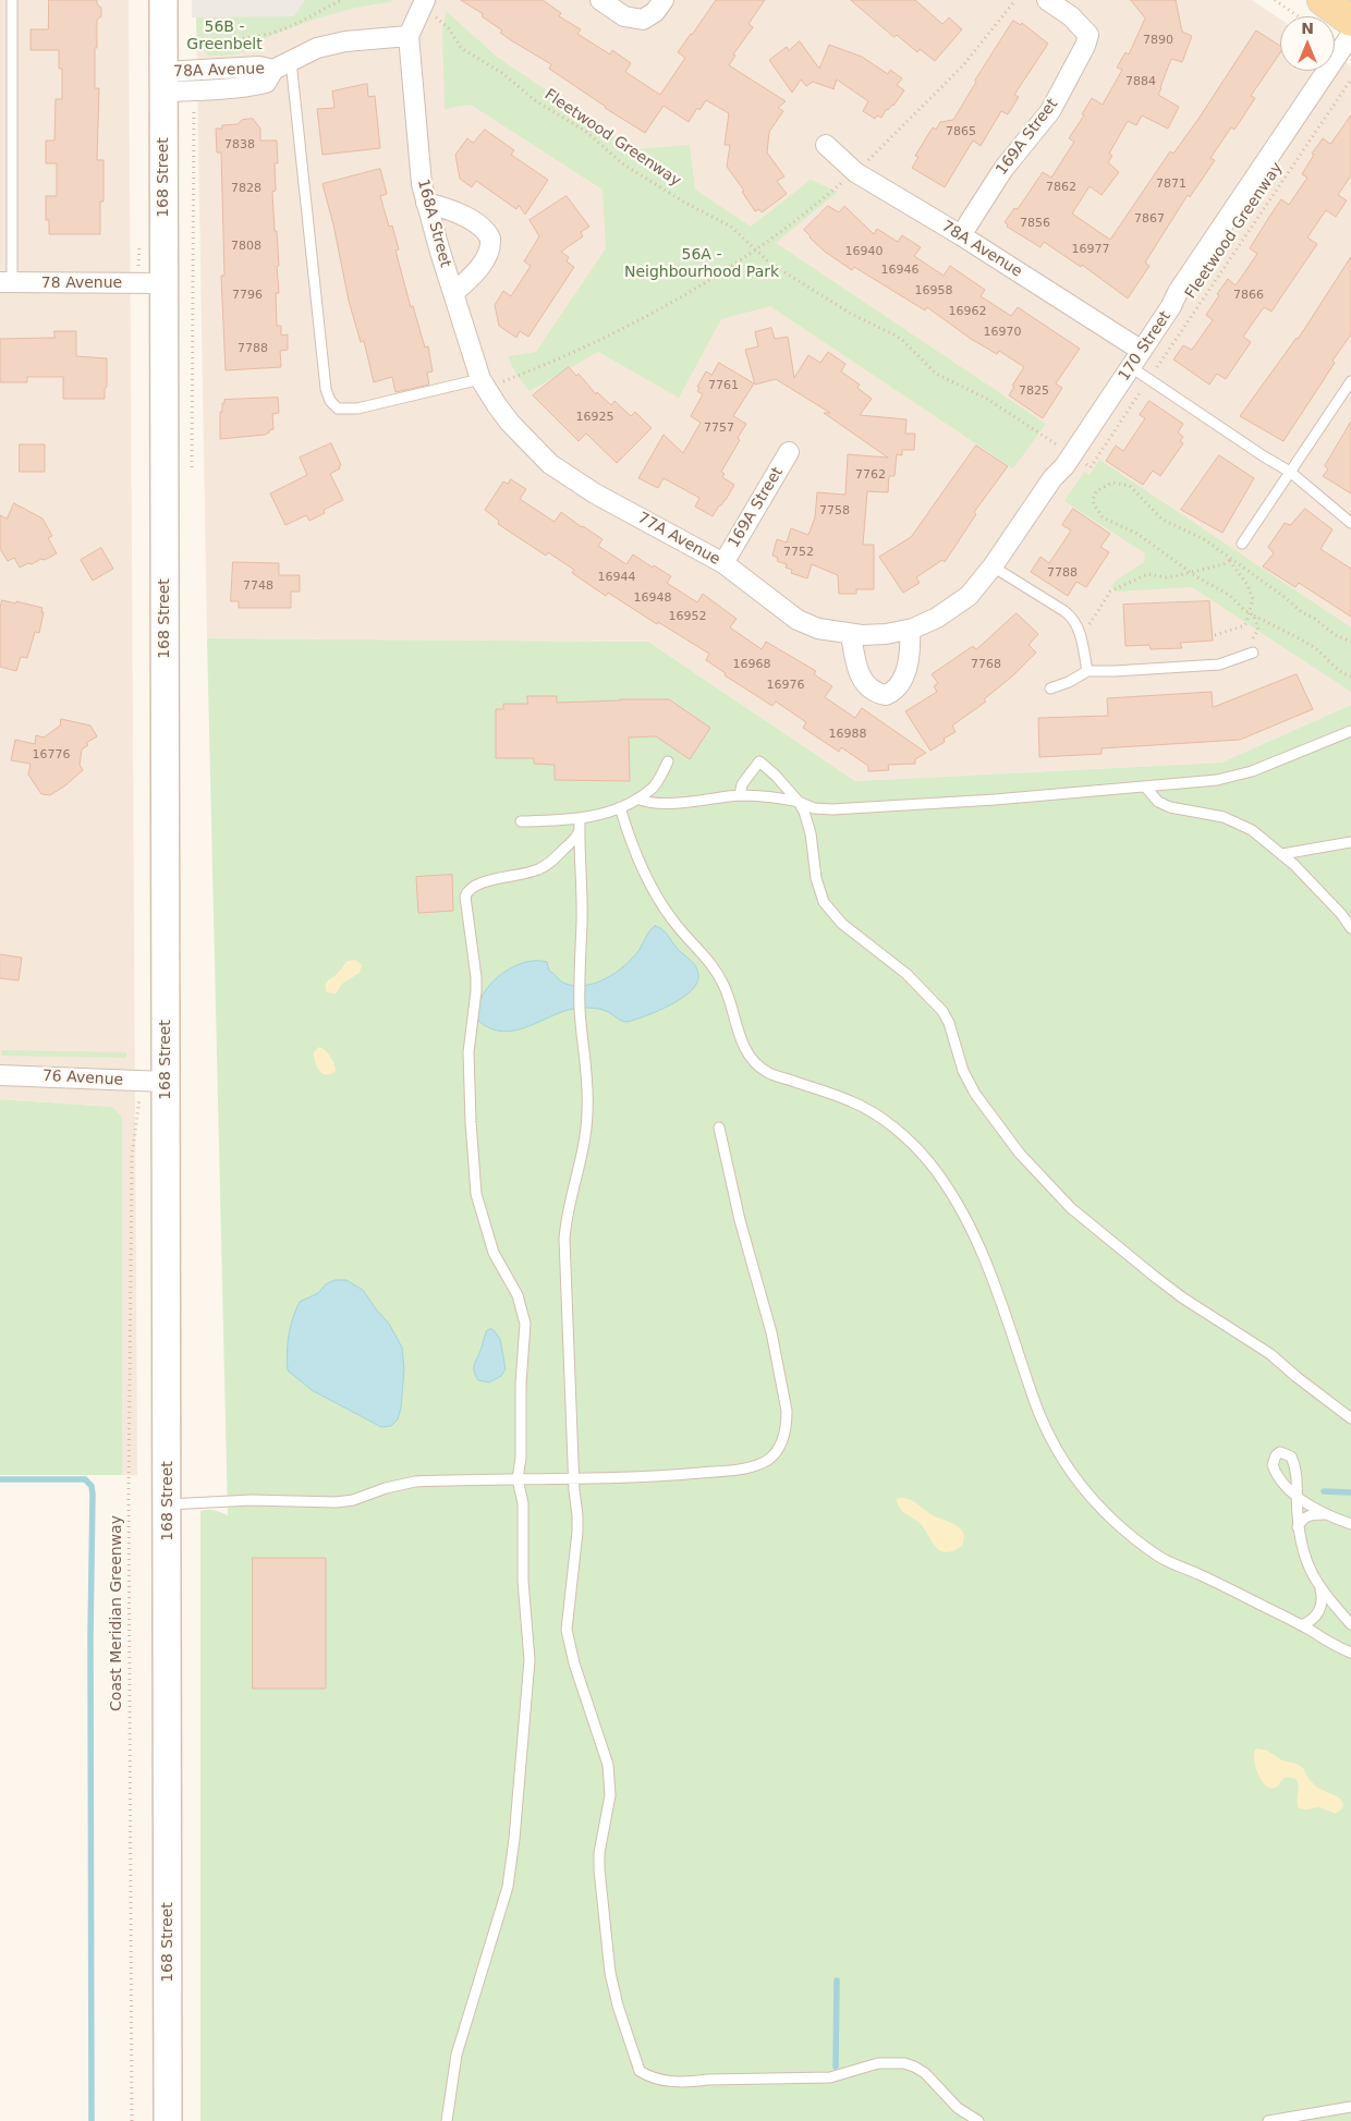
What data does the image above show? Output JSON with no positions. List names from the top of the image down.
{
  "streets": {
    "main road": ["168 Street"],
    "street": [
      "78A Avenue",
      "169A Street",
      "168A Street",
      "78 Avenue",
      "170 Street",
      "77A Avenue",
      "76 Avenue"
    ],
    "path": ["Fleetwood Greenway", "Coast Meridian Greenway"]
  },
  "crossings": [
    ["78A Avenue", "169A Street"],
    ["78A Avenue", "168 Street"],
    ["78A Avenue", "168A Street"],
    ["78A Avenue", "170 Street"],
    ["169A Street", "77A Avenue"],
    ["Fleetwood Greenway", "168A Street"],
    ["168 Street", "78 Avenue"],
    ["168 Street", "76 Avenue"],
    ["168A Street", "77A Avenue"],
    ["170 Street", "77A Avenue"]
  ],
  "parks": ["56B - Greenbelt", "56A - Neighbourhood Park"],
  "house_numbers": [
    "7890",
    "7884",
    "7865",
    "7838",
    "7871",
    "7862",
    "7828",
    "7867",
    "7856",
    "7808",
    "16977",
    "16940",
    "16946",
    "16958",
    "7796",
    "7866",
    "16962",
    "16970",
    "7788",
    "7761",
    "7825",
    "16925",
    "7757",
    "7762",
    "7758",
    "7752",
    "7788",
    "16944",
    "7748",
    "16948",
    "16952",
    "16968",
    "7768",
    "16976",
    "16988",
    "16776"
  ],
  "north": "top"
}
